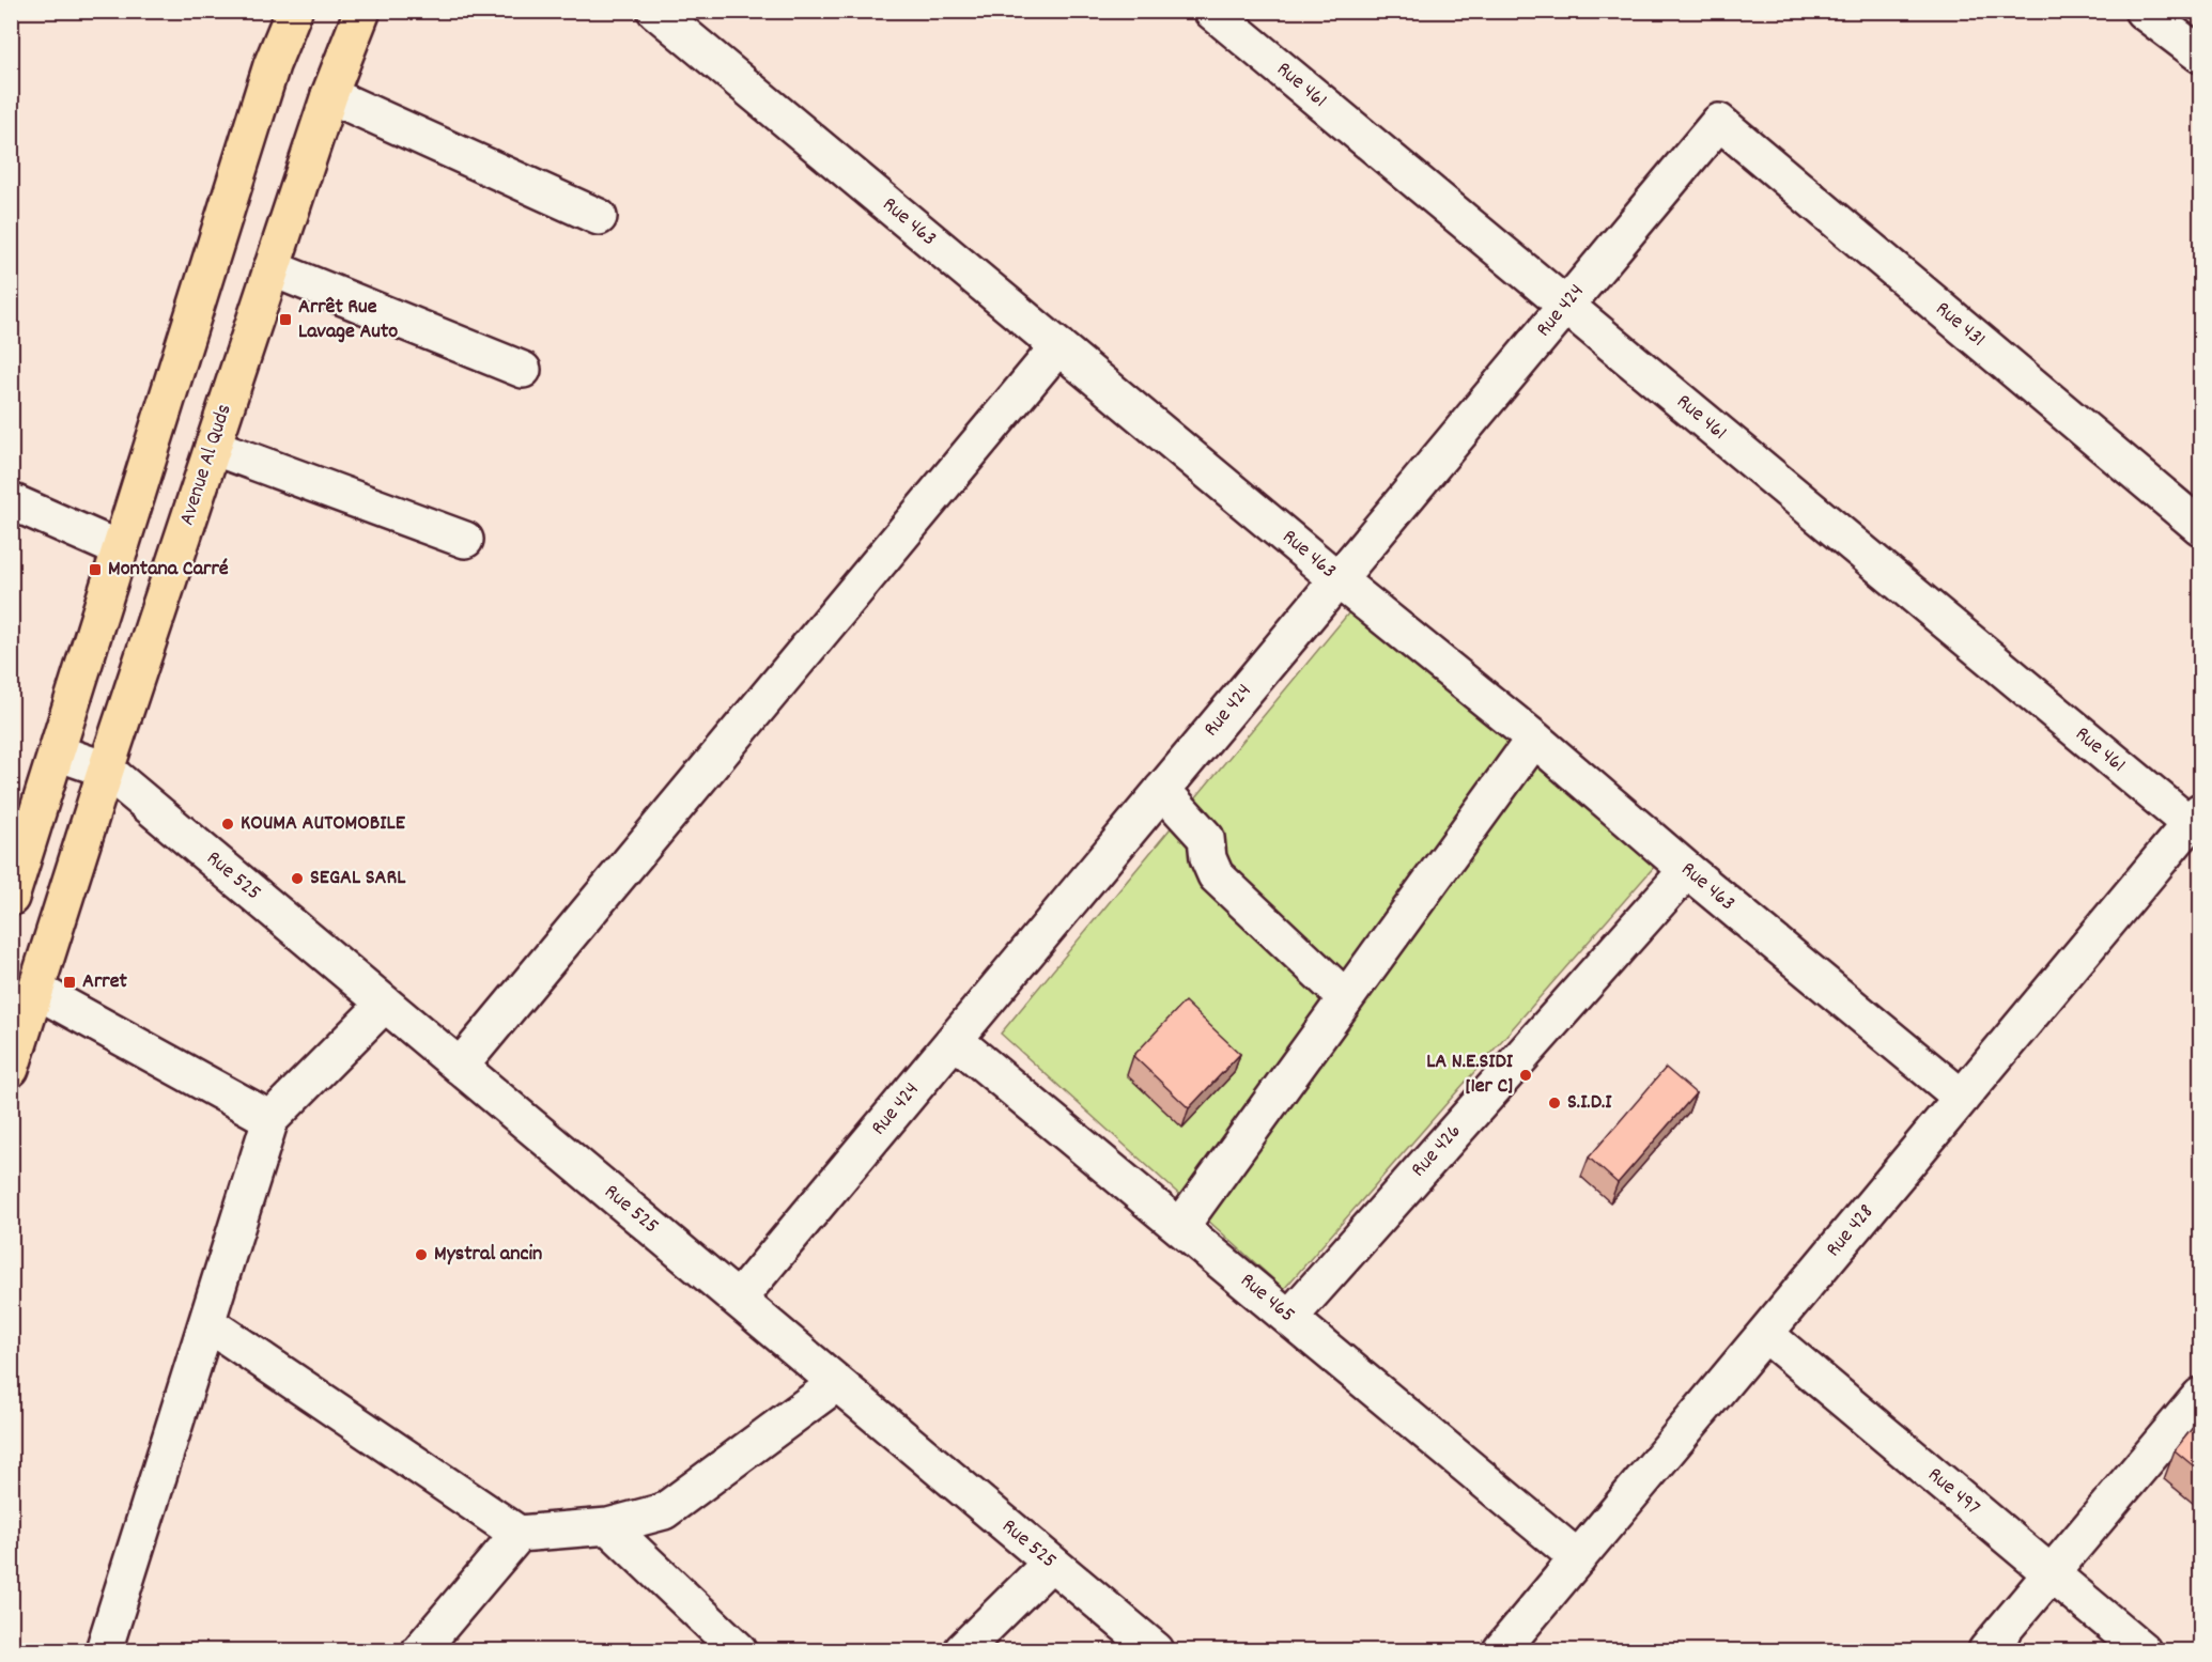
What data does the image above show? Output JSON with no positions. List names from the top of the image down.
{
  "streets": {
    "main road": ["Avenue Al Quds"],
    "street": [
      "Rue 461",
      "Rue 463",
      "Rue 424",
      "Rue 431",
      "Rue 525",
      "Rue 426",
      "Rue 428",
      "Rue 465",
      "Rue 497"
    ]
  },
  "crossings": [
    ["Rue 461", "Rue 424"],
    ["Rue 461", "Rue 428"],
    ["Rue 463", "Rue 424"],
    ["Rue 463", "Rue 426"],
    ["Rue 463", "Rue 428"],
    ["Rue 424", "Rue 431"],
    ["Rue 424", "Rue 525"],
    ["Rue 424", "Rue 465"],
    ["Avenue Al Quds", "Rue 525"],
    ["Rue 426", "Rue 465"],
    ["Rue 428", "Rue 465"],
    ["Rue 428", "Rue 497"]
  ],
  "places": {
    "transit": ["Arrêt Rue Lavage Auto", "Montana Carré", "Arret"],
    "other": [
      "KOUMA AUTOMOBILE",
      "SEGAL SARL",
      "LA N.E.SIDI [1er C]",
      "S.I.D.I",
      "Mystral ancin"
    ]
  }
}
